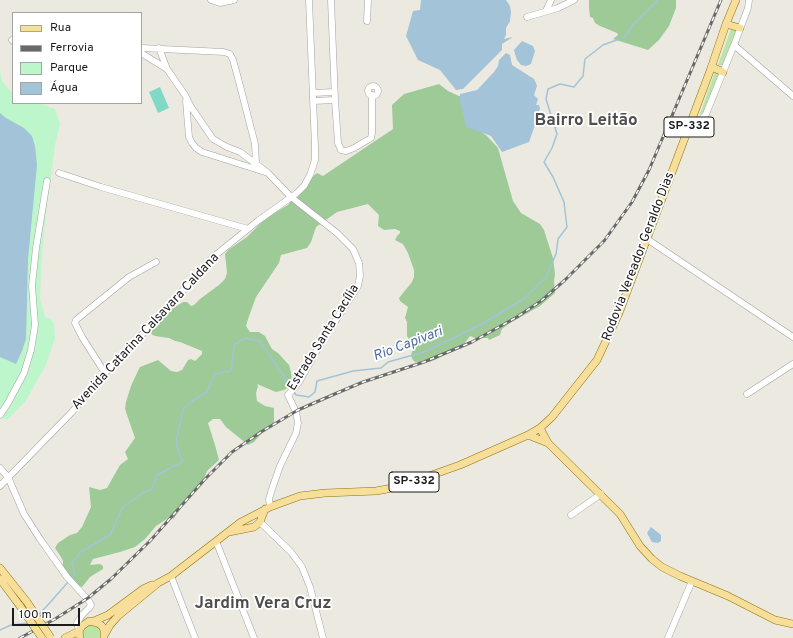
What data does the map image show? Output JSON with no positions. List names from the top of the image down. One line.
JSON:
{"streets":{"main road":["SP-332","Rodovia Vereador Geraldo Dias"],"street":["Avenida Catarina Calsavara Caldana","Estrada Santa Cacília"]},"crossings":[["SP-332","Rodovia Vereador Geraldo Dias"],["Rodovia Vereador Geraldo Dias","Estrada Santa Cacília"],["Avenida Catarina Calsavara Caldana","Estrada Santa Cacília"]],"districts":["Bairro Leitão","Jardim Vera Cruz"],"water":["Rio Capivari"],"legend":["Rua","Ferrovia","Parque","Água"],"scale_bar":"100 m"}
